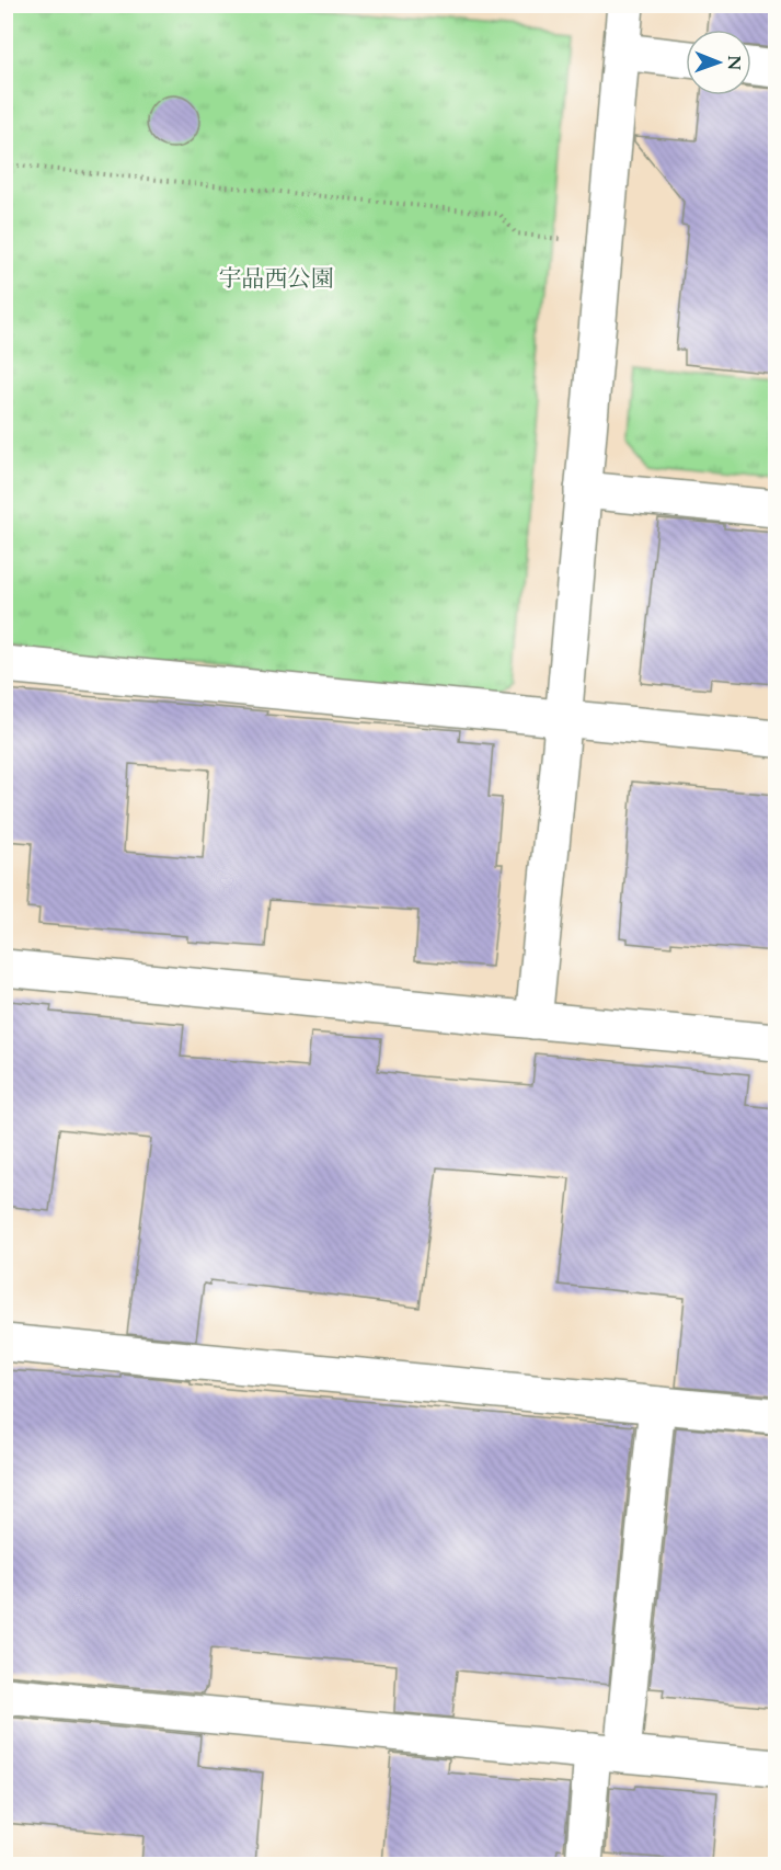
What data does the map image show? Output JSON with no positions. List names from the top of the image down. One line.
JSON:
{"parks":["宇品西公園"],"north":"right"}
